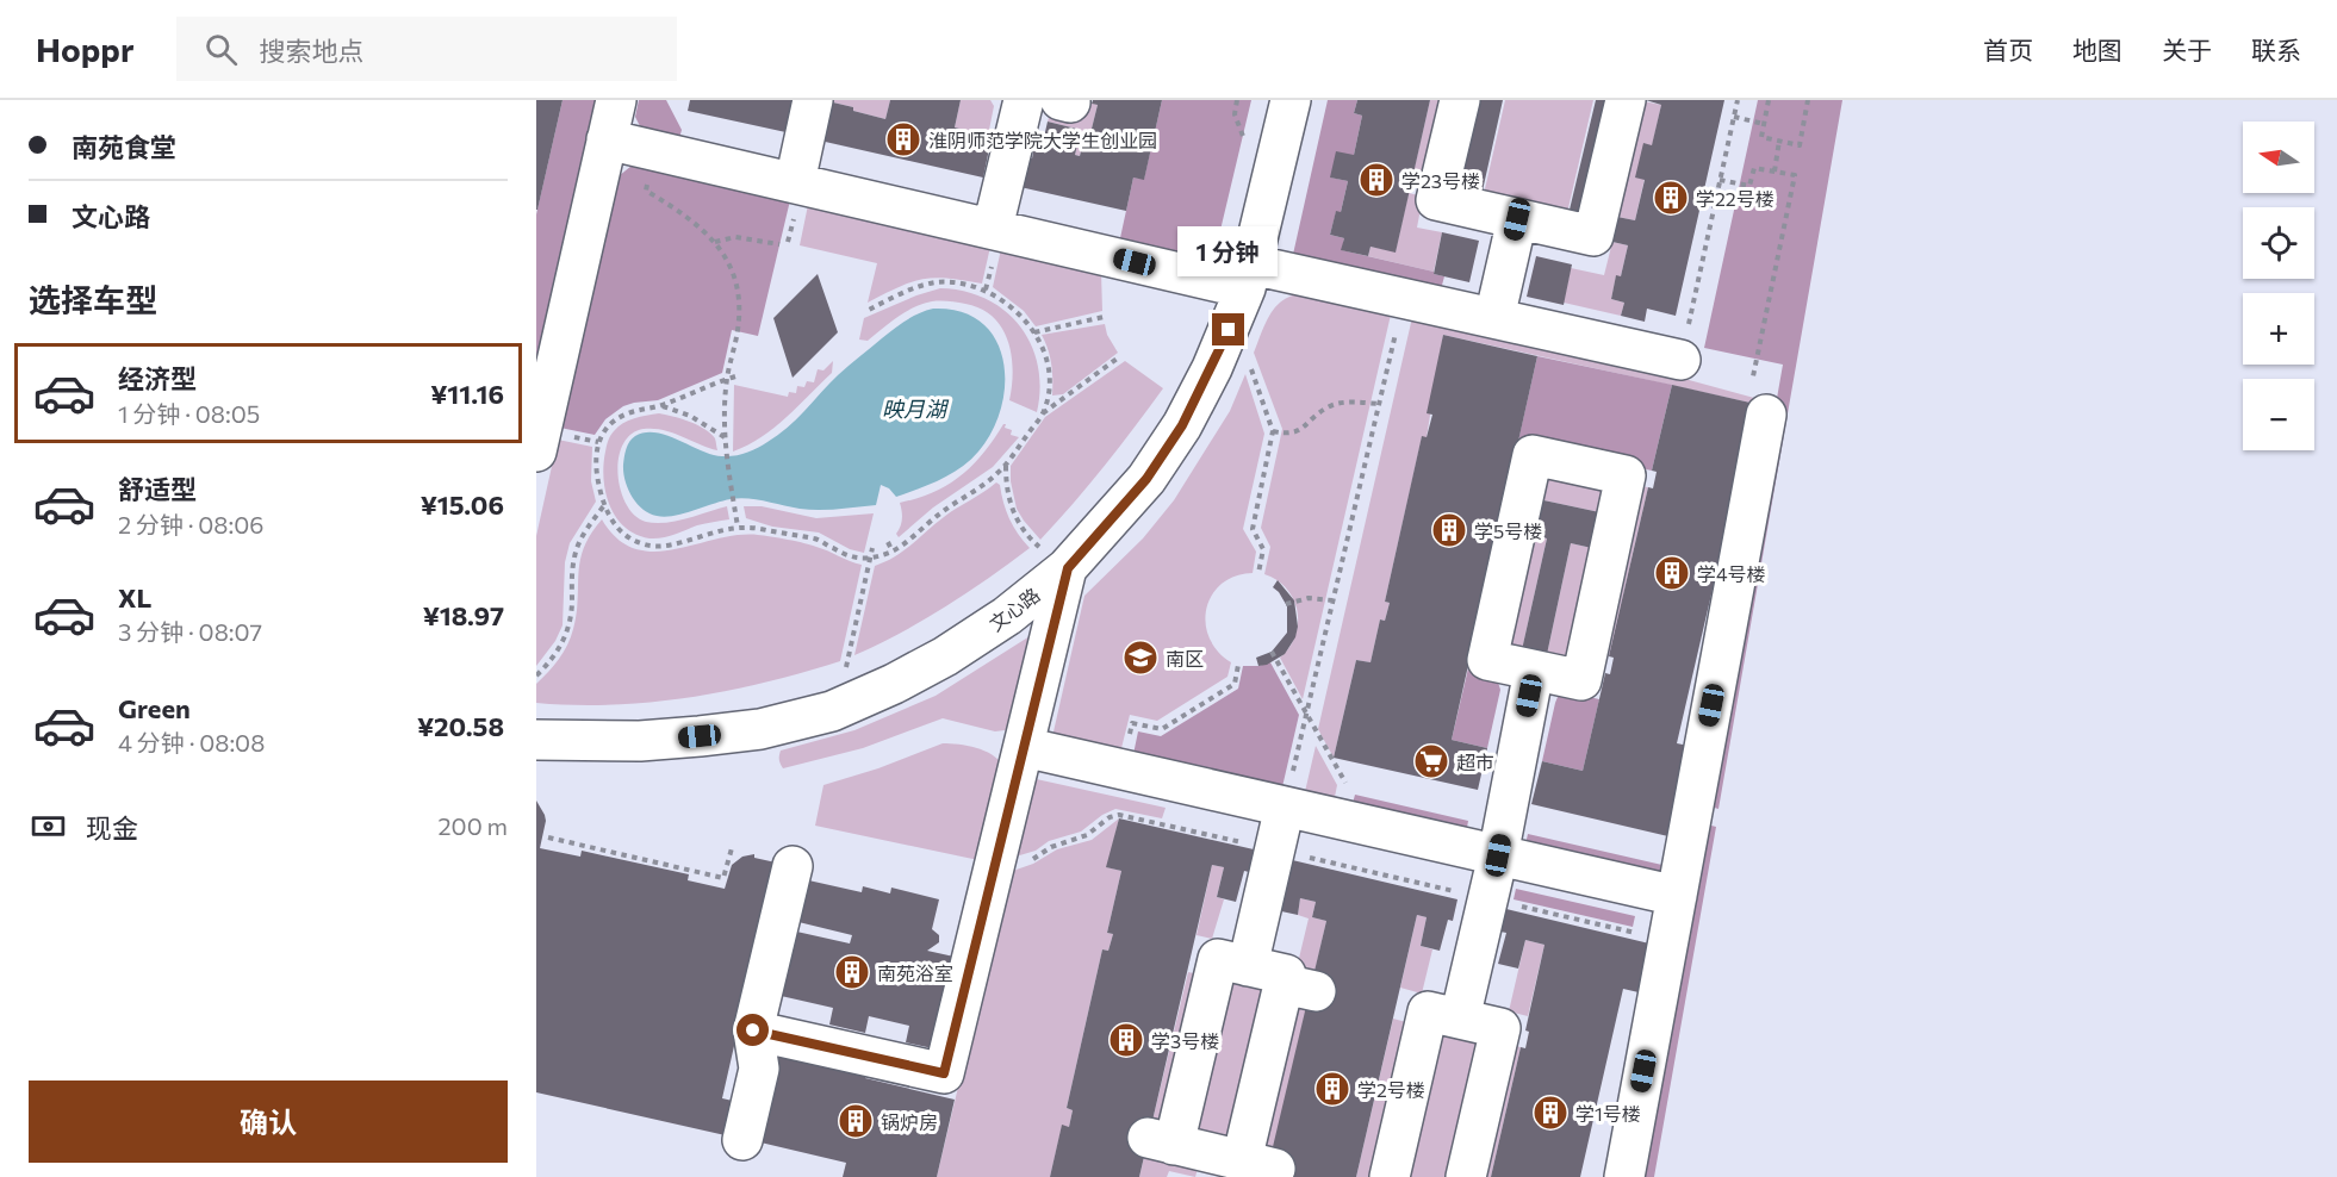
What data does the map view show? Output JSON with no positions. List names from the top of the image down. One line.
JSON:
{"streets":{"lane":["文心路"]},"water":["映月湖"],"places":{"building":["淮阴师范学院大学生创业园","学23号楼","学22号楼","学5号楼","学4号楼","南苑浴室","学3号楼","学2号楼","学1号楼","锅炉房"],"school or university":["南区"],"supermarket":["超市"]},"north":"left","page":{"header":"Hoppr","search":"搜索地点","nav":["首页","地图","关于","联系"],"banner":["南苑食堂","文心路"],"map_buttons":["+","−"],"bubble":"1 分钟","heading":"选择车型","list":[{"name":"经济型","note":"1 分钟 · 08:05","value":"¥11.16"},{"name":"舒适型","note":"2 分钟 · 08:06","value":"¥15.06"},{"name":"XL","note":"3 分钟 · 08:07","value":"¥18.97"},{"name":"Green","note":"4 分钟 · 08:08","value":"¥20.58"}],"pay":["现金","200 m"],"buttons":"确认"}}
